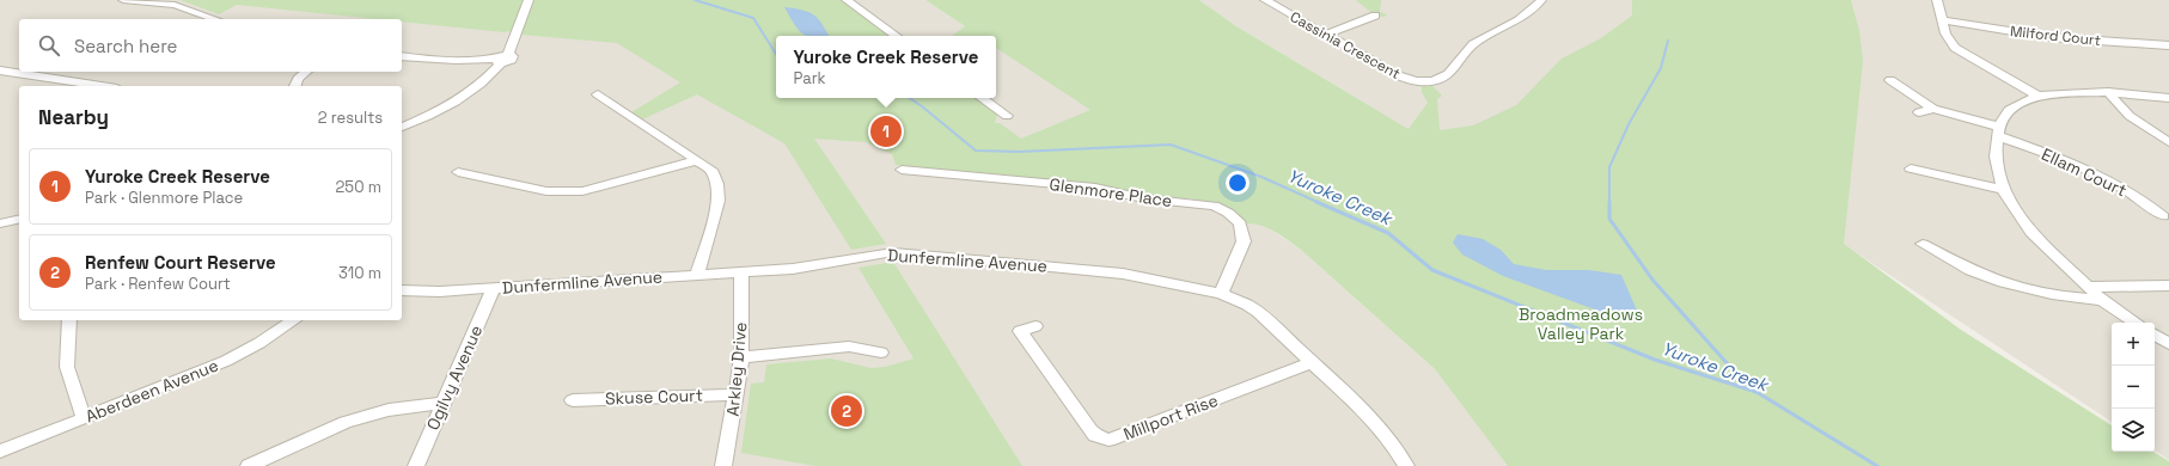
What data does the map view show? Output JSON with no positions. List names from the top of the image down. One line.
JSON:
{"streets":{"street":["Milford Court","Cassinia Crescent","Ellam Court","Glenmore Place","Dunfermline Avenue","Arkley Drive","Ogilvy Avenue","Aberdeen Avenue","Skuse Court","Millport Rise"]},"crossings":[["Glenmore Place","Dunfermline Avenue"],["Dunfermline Avenue","Arkley Drive"],["Dunfermline Avenue","Ogilvy Avenue"],["Dunfermline Avenue","Millport Rise"],["Arkley Drive","Skuse Court"]],"water":["Yuroke Creek"],"parks":["Broadmeadows Valley Park"],"page":{"search":"Search here","popup":["Yuroke Creek Reserve","Park"],"heading":["Nearby","2 results"],"pins":["1","2"],"list":[{"mark":"1","name":"Yuroke Creek Reserve","note":"Park · Glenmore Place","value":"250 m"},{"mark":"2","name":"Renfew Court Reserve","note":"Park · Renfew Court","value":"310 m"}],"map_buttons":["+","−"]}}
